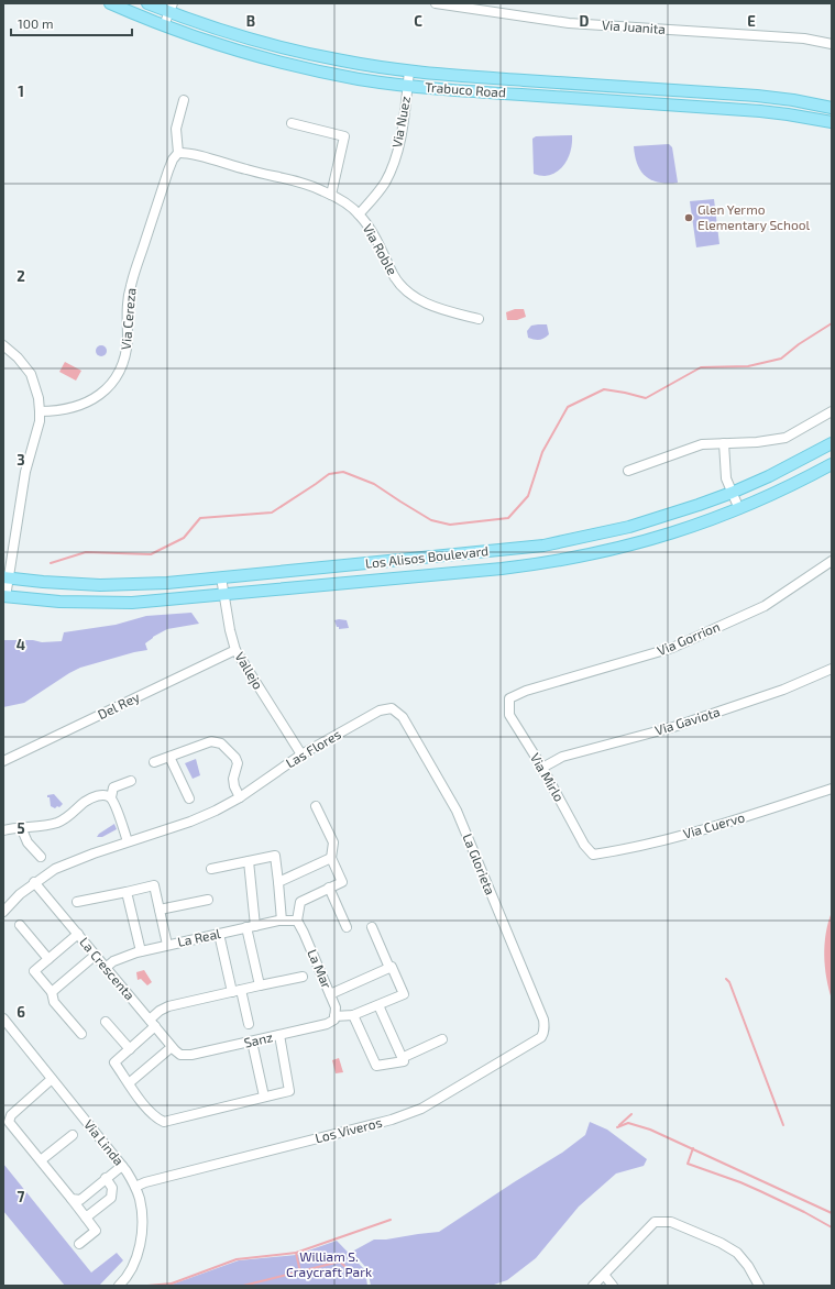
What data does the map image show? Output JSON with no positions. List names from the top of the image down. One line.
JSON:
{"streets":{"main road":["Trabuco Road","Los Alisos Boulevard"],"street":["Via Juanita","Via Nuez","Via Roble","Via Cereza","Via Gorrion","Vallejo","Del Rey","Via Gaviota","Las Flores","Via Mirlo","Via Cuervo","La Glorieta","La Real","La Crescenta","La Mar","Sanz","Los Viveros","Via Linda"]},"crossings":[["Trabuco Road","Via Nuez"],["Via Nuez","Via Roble"],["Via Roble","Via Cereza"],["Los Alisos Boulevard","Vallejo"],["Via Gorrion","Via Mirlo"],["Vallejo","Del Rey"],["Vallejo","Las Flores"],["Via Gaviota","Via Mirlo"],["Las Flores","La Glorieta"],["Las Flores","La Crescenta"],["Via Mirlo","Via Cuervo"],["La Glorieta","Los Viveros"],["La Real","La Crescenta"],["La Real","La Mar"],["La Crescenta","Sanz"],["La Mar","Sanz"],["Los Viveros","Via Linda"]],"parks":["William S. Craycraft Park"],"places":["Glen Yermo Elementary School"],"scale_bar":"100 m","grid":{"columns":["B","C","D","E"],"rows":["1","2","3","4","5","6","7"]}}
